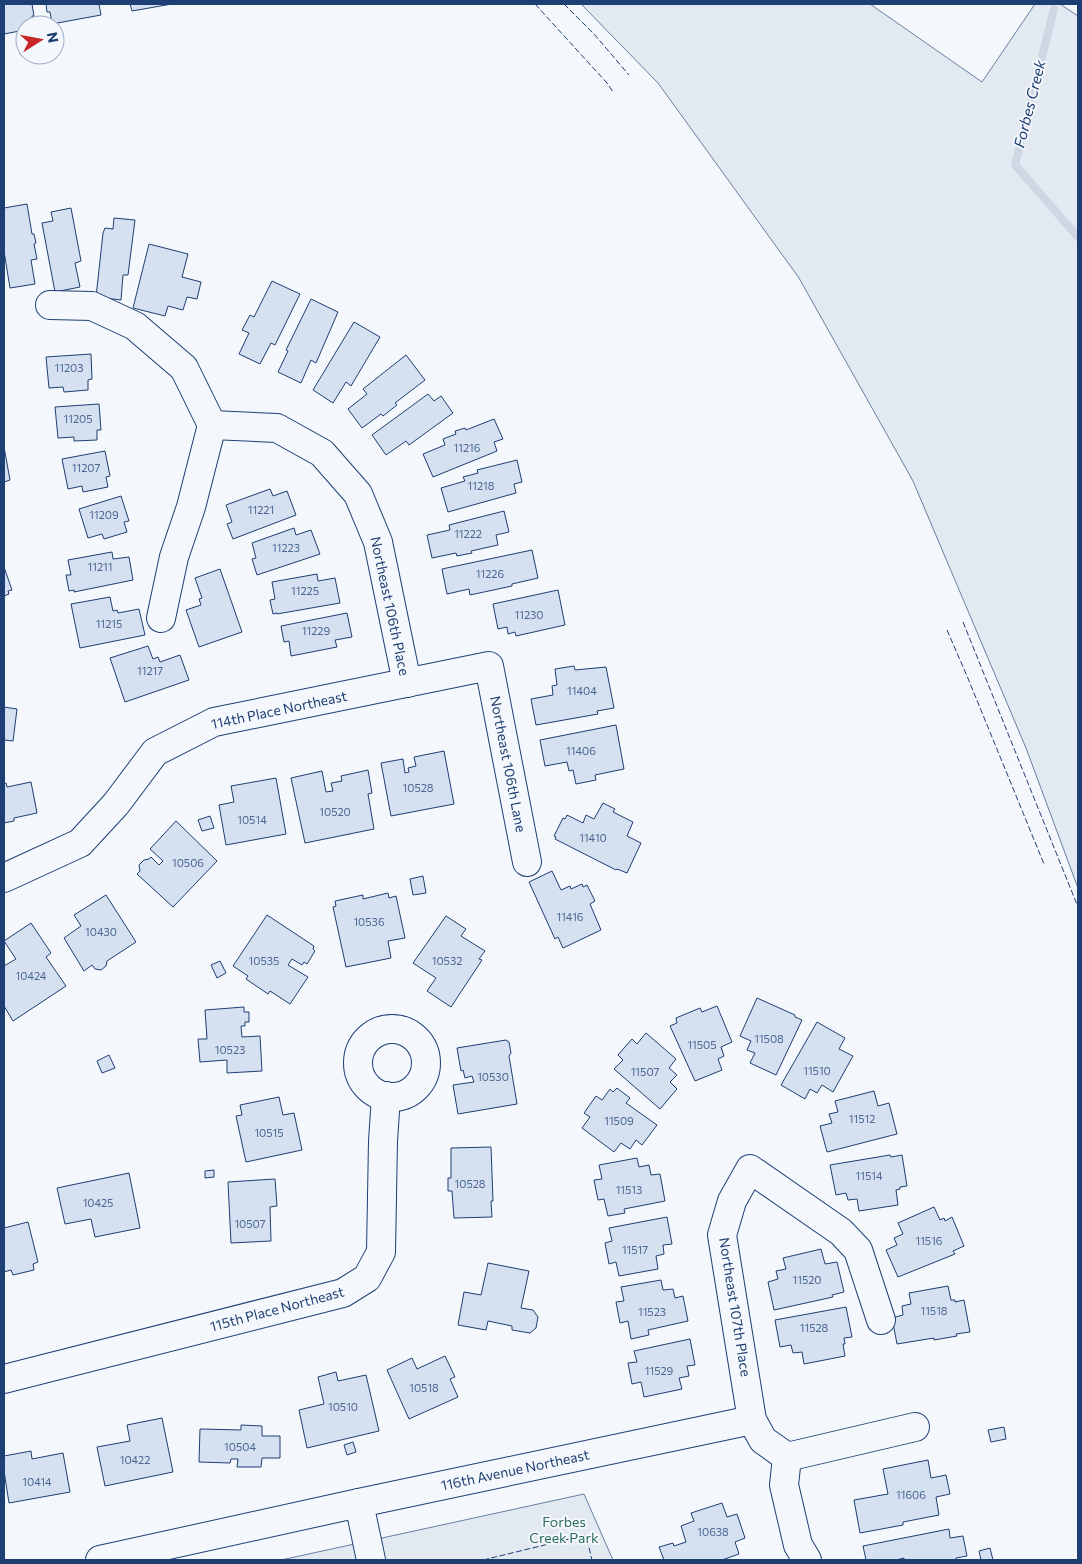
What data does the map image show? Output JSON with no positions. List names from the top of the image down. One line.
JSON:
{"streets":{"street":["Northeast 106th Place","114th Place Northeast","Northeast 106th Lane","Northeast 107th Place","115th Place Northeast","116th Avenue Northeast"]},"crossings":[["Northeast 106th Place","114th Place Northeast"],["114th Place Northeast","Northeast 106th Lane"],["Northeast 107th Place","116th Avenue Northeast"]],"water":["Forbes Creek"],"parks":["Forbes Creek Park"],"house_numbers":["11203","11205","11216","11207","11218","11221","11209","11222","11223","11211","11226","11225","11230","11215","11229","11217","11404","11406","10528","10520","10514","11410","10506","11416","10536","10430","10535","10532","10424","11508","11505","10523","11510","11507","10530","11512","11509","10515","11514","10528","11513","10425","10507","11516","11517","11520","11518","11523","11528","11529","10518","10510","10504","10422","10414","11606","10638"],"north":"right"}
